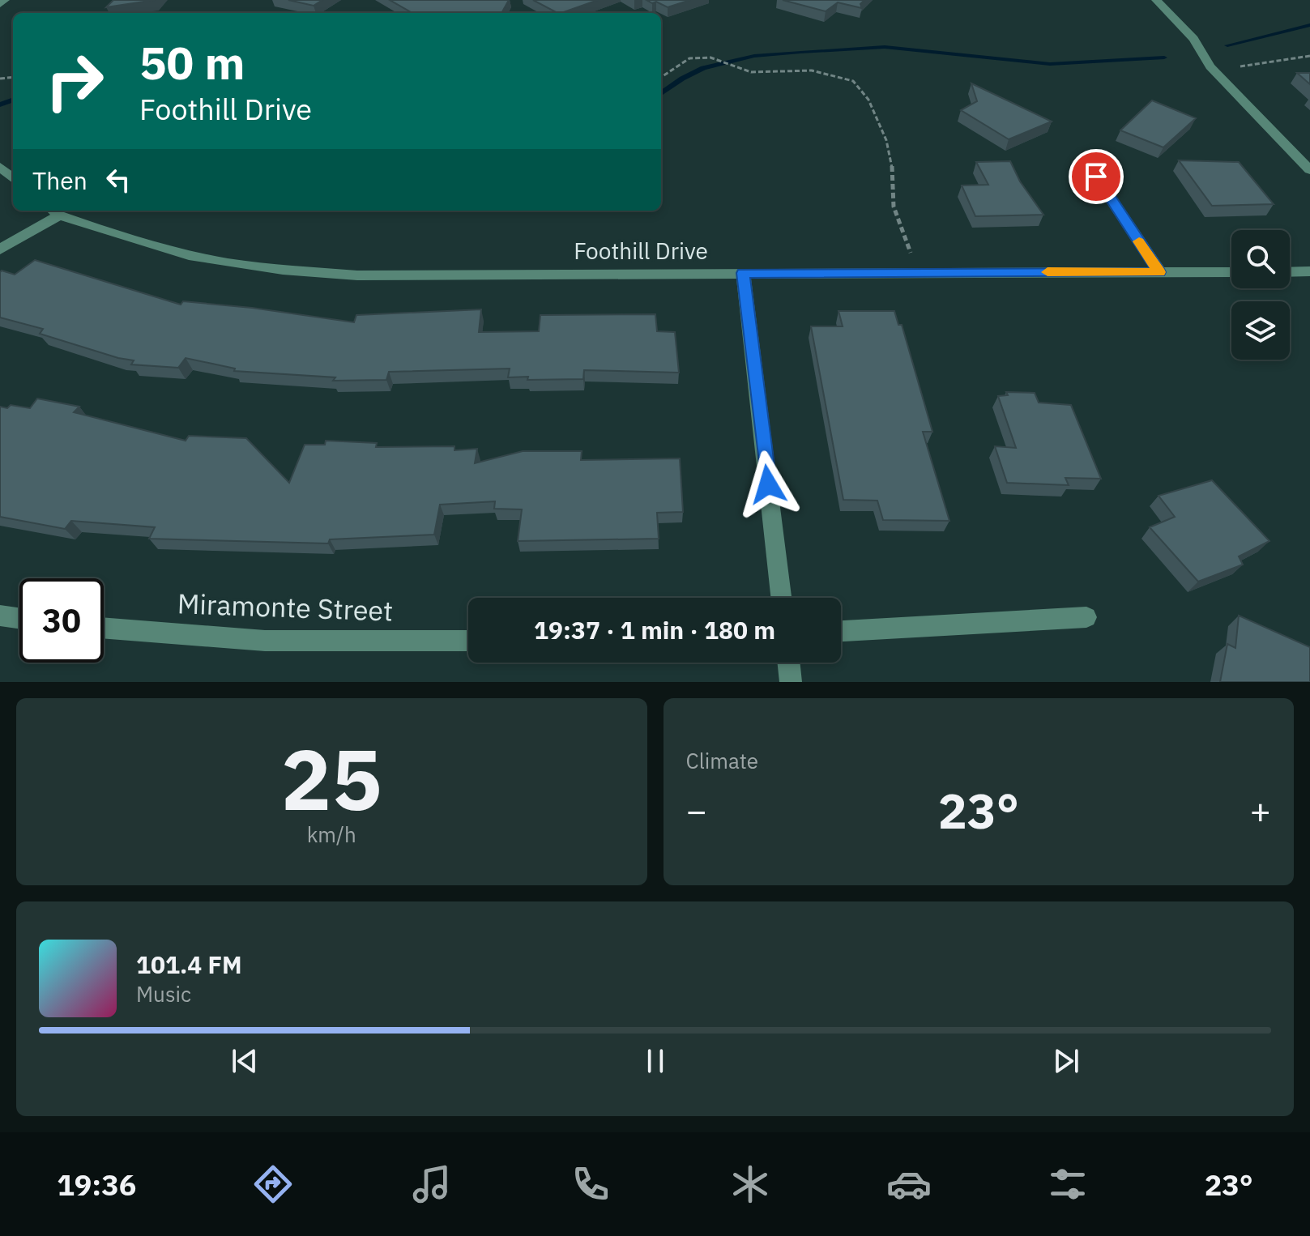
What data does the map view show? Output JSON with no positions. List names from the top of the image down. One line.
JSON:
{"streets":{"street":["Foothill Drive","Miramonte Street"]},"page":{"turn":["50 m","Foothill Drive"],"then":"Then","limit":"30","trip":"19:37 · 1 min · 180 m","tile":[["25","km/h"],"Climate"],"heat":["−","23°","+"],"song":["101.4 FM","Music"],"tabs":["19:36","23°"]}}
